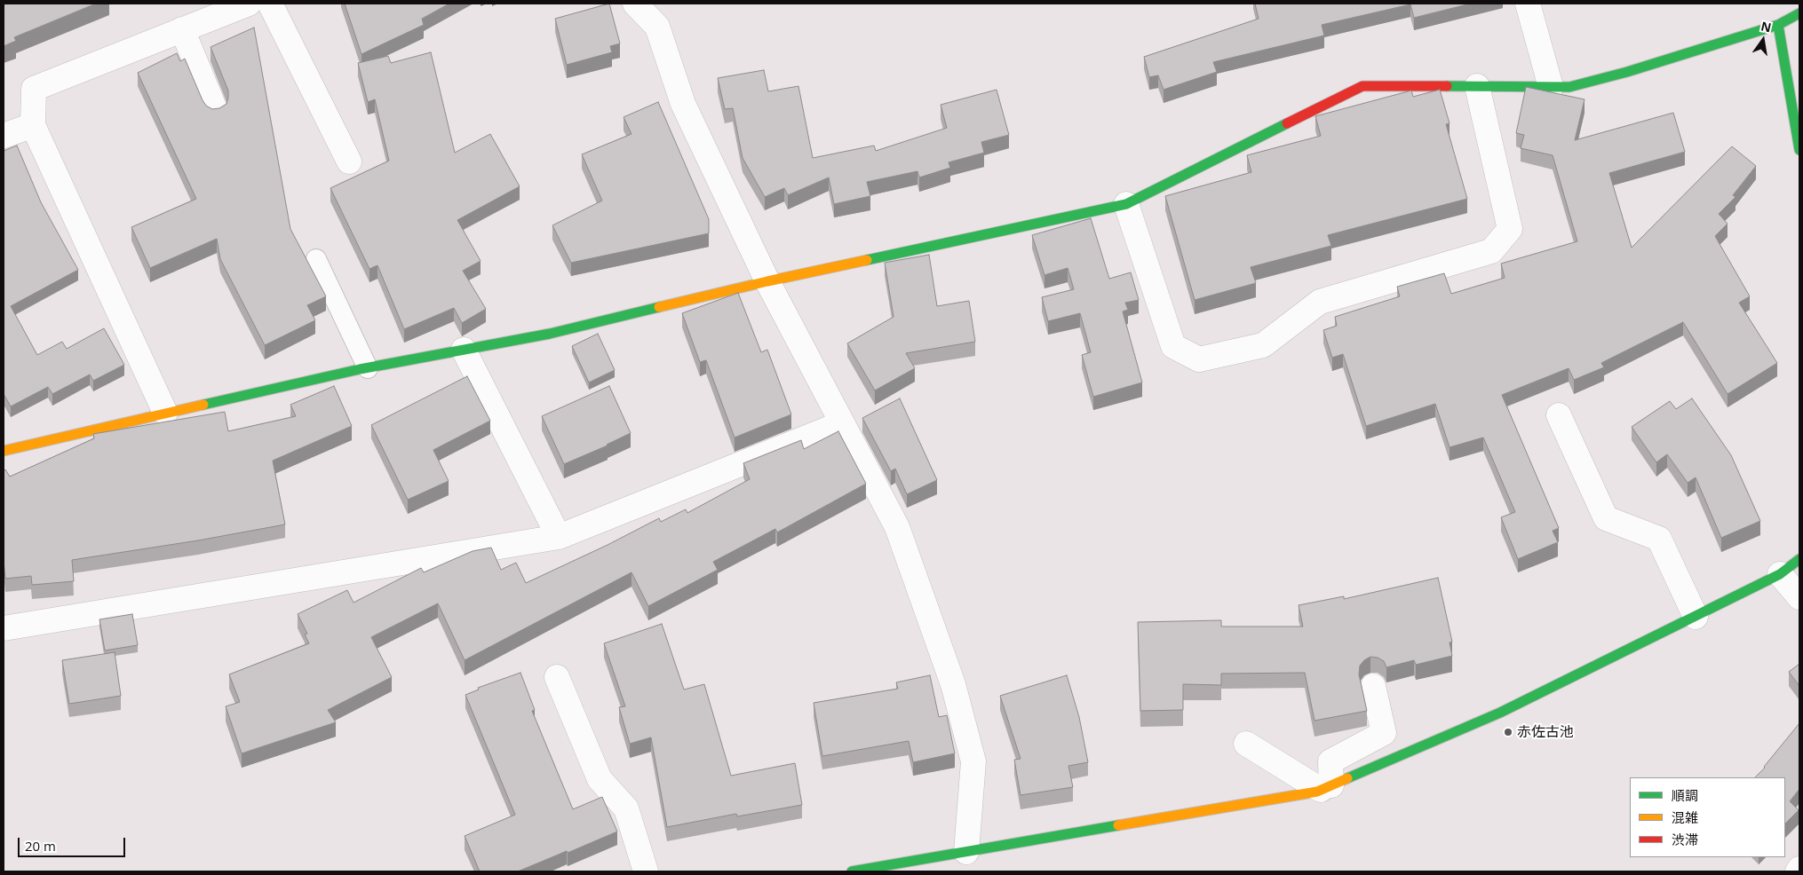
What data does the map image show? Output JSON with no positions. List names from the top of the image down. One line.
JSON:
{"places":["赤佐古池"],"legend":["順調","混雑","渋滞"],"scale_bar":"20 m","north":"top"}
